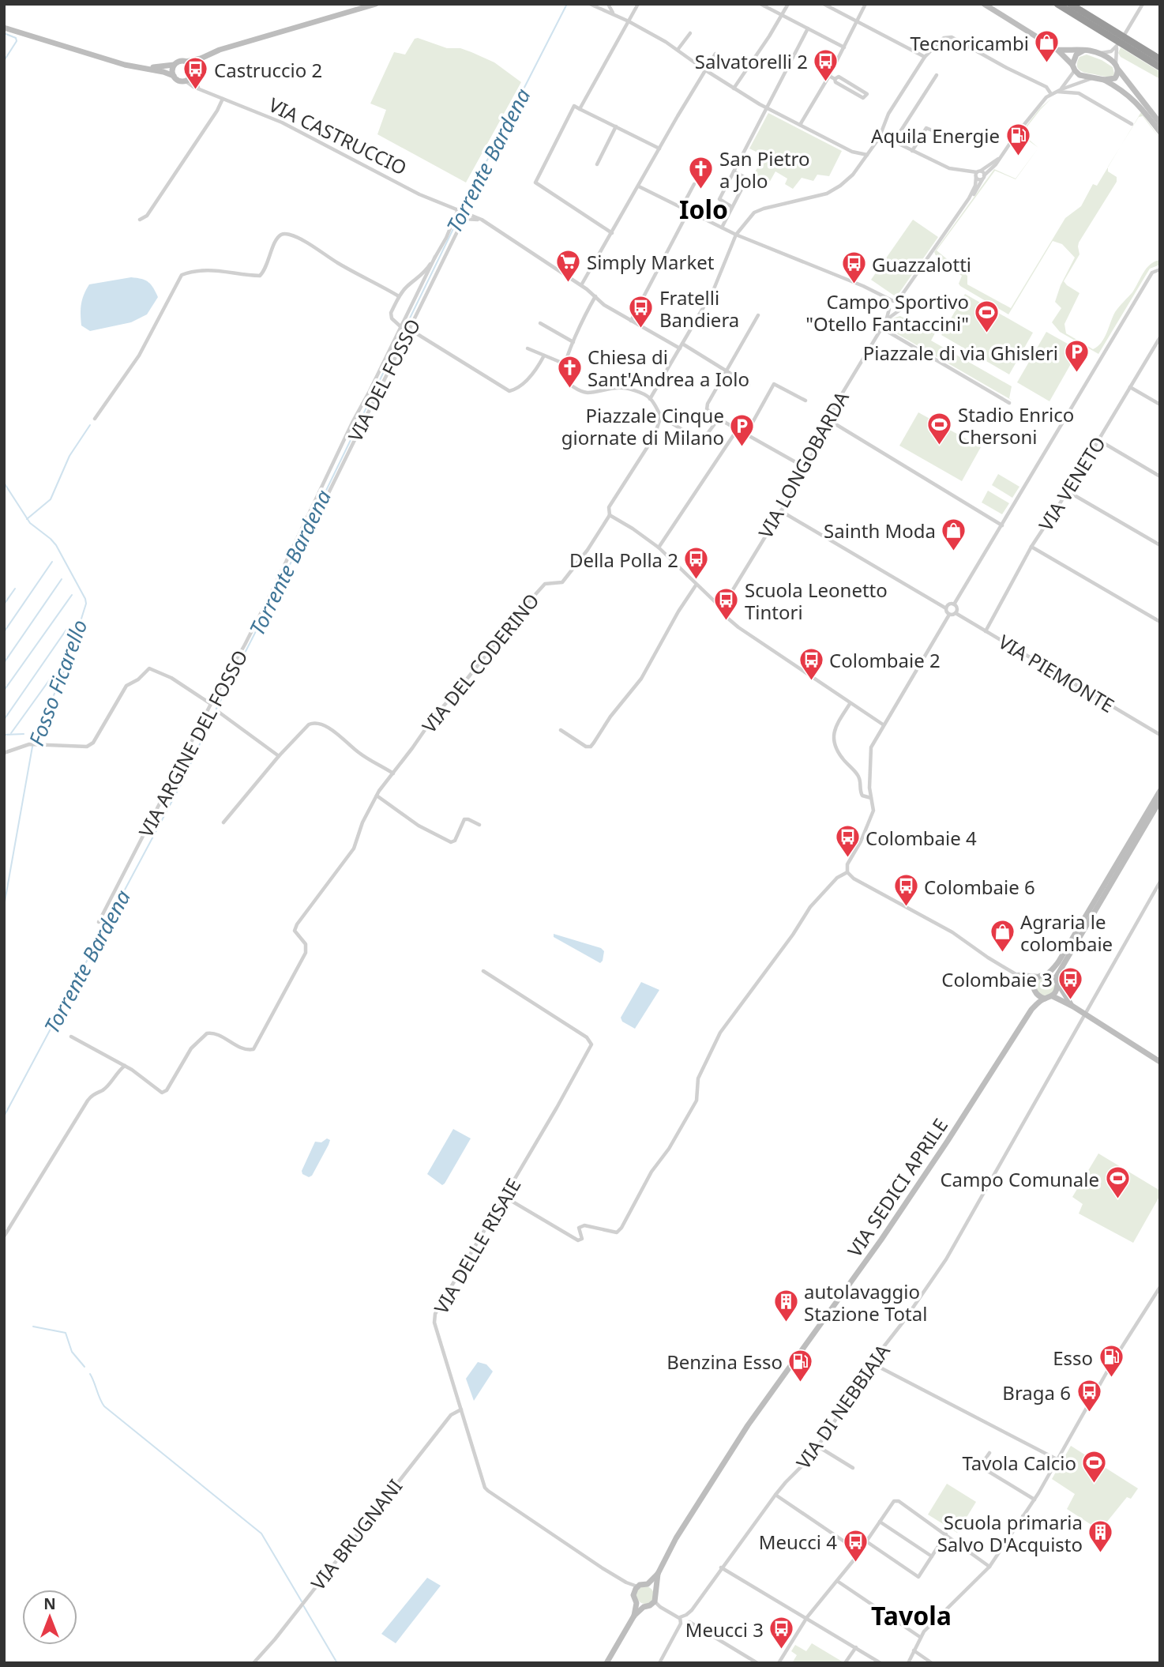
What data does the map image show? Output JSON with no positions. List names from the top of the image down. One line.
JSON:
{"streets":{"main road":["VIA SEDICI APRILE"],"street":["VIA CASTRUCCIO","VIA DEL FOSSO","VIA LONGOBARDA","VIA VENETO","VIA DEL CODERINO","VIA PIEMONTE","VIA ARGINE DEL FOSSO","VIA DELLE RISAIE","VIA DI NEBBIAIA","VIA BRUGNANI"]},"crossings":[["VIA CASTRUCCIO","VIA DEL FOSSO"],["VIA VENETO","VIA PIEMONTE"],["VIA SEDICI APRILE","VIA DELLE RISAIE"],["VIA DELLE RISAIE","VIA BRUGNANI"]],"districts":["Iolo","Tavola"],"water":["Torrente Bardena","Fosso Ficarello"],"places":{"shop":["Tecnoricambi","Sainth Moda","Agraria le colombaie"],"bus stop":["Salvatorelli 2","Castruccio 2","Guazzalotti","Fratelli Bandiera","Della Polla 2","Scuola Leonetto Tintori","Colombaie 2","Colombaie 4","Colombaie 6","Colombaie 3","Braga 6","Meucci 4","Meucci 3"],"fuel station":["Aquila Energie","Esso","Benzina Esso"],"church":["San Pietro a Jolo","Chiesa di Sant'Andrea a Iolo"],"supermarket":["Simply Market"],"sports":["Campo Sportivo \"Otello Fantaccini\"","Stadio Enrico Chersoni","Campo Comunale","Tavola Calcio"],"parking":["Piazzale di via Ghisleri","Piazzale Cinque giornate di Milano"],"building":["autolavaggio Stazione Total","Scuola primaria Salvo D'Acquisto"]},"north":"top"}
